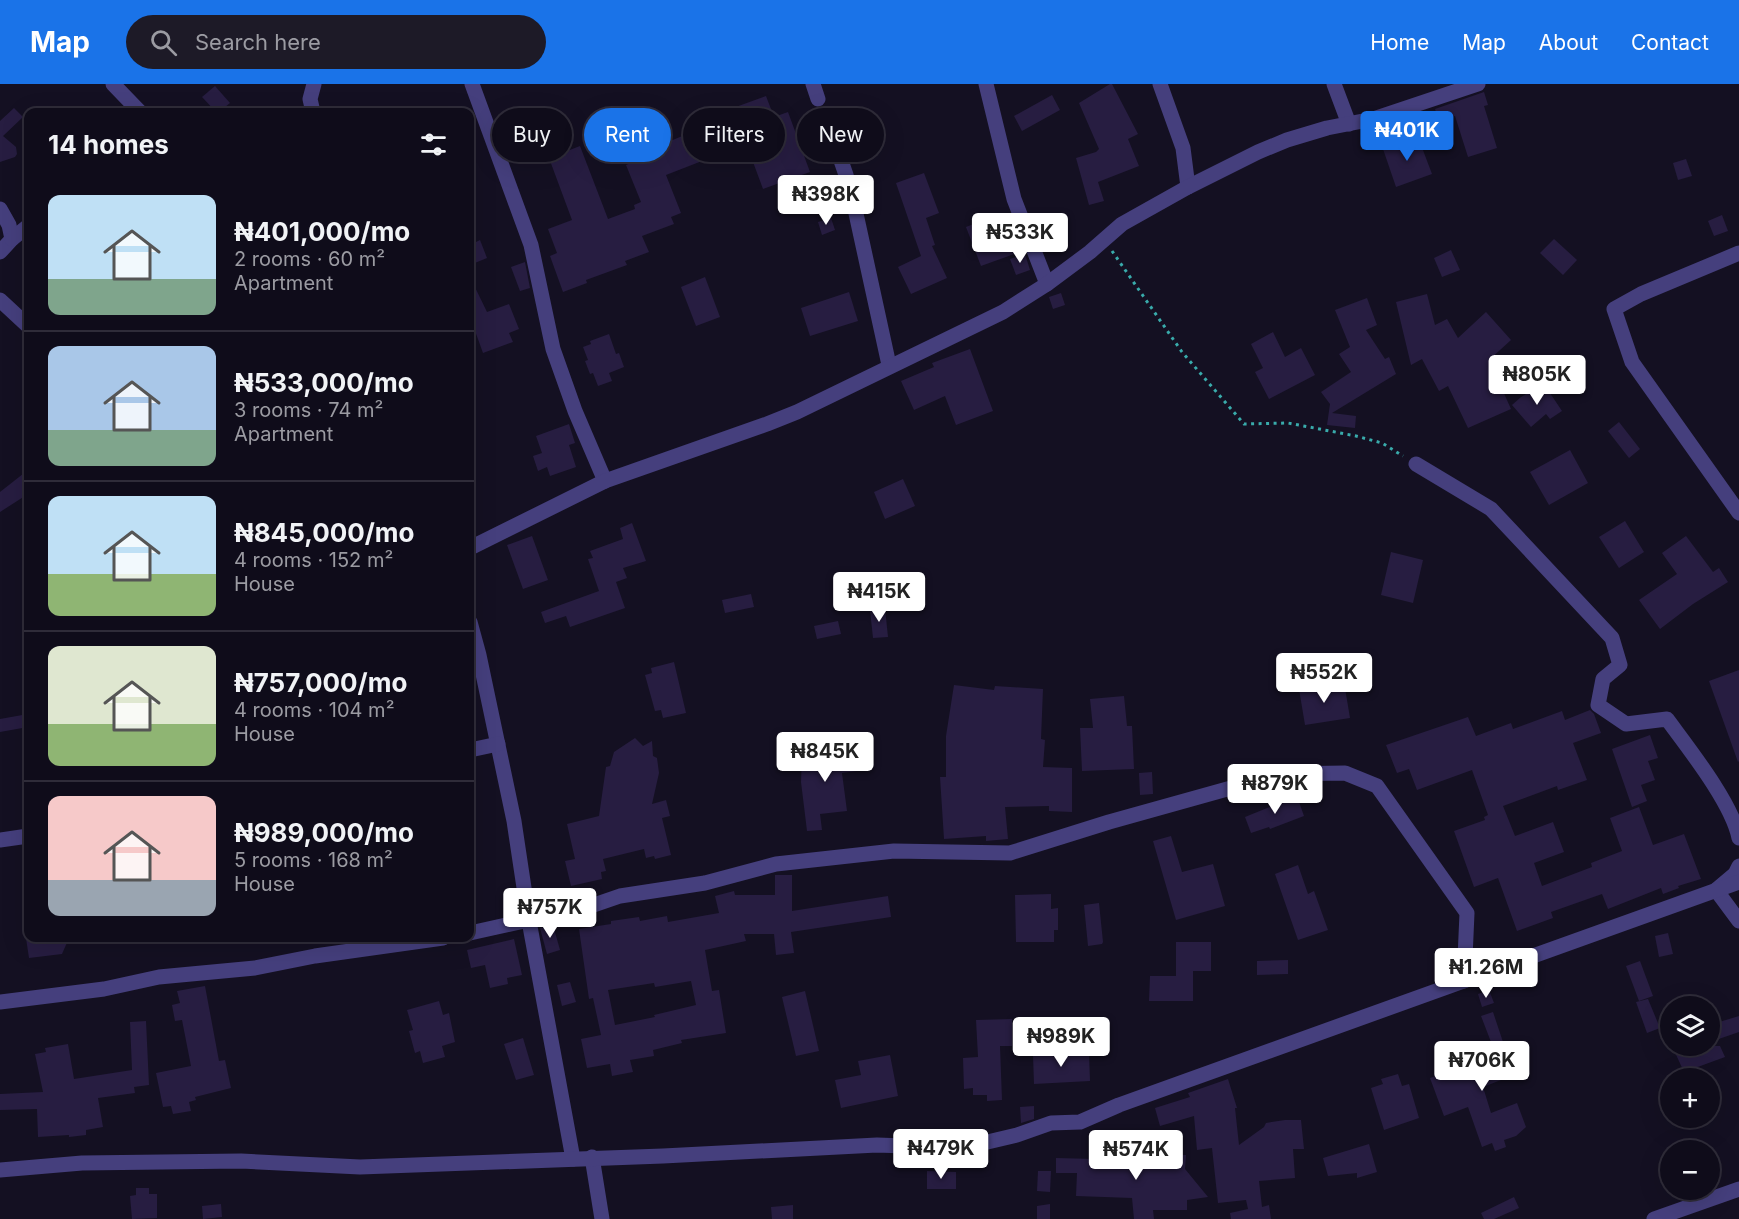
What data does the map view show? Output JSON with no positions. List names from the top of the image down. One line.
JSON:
{"page":{"header":"Map","search":"Search here","nav":["Home","Map","About","Contact"],"chip":["Buy","Rent","Filters","New"],"heading":"14 homes","price":["₦401K","₦398K","₦533K","₦805K","₦415K","₦552K","₦845K","₦879K","₦757K","₦1.26M","₦989K","₦706K","₦479K","₦574K"],"list":[{"name":"₦401,000/mo","note":"2 rooms · 60 m² · Apartment"},{"name":"₦533,000/mo","note":"3 rooms · 74 m² · Apartment"},{"name":"₦845,000/mo","note":"4 rooms · 152 m² · House"},{"name":"₦757,000/mo","note":"4 rooms · 104 m² · House"},{"name":"₦989,000/mo","note":"5 rooms · 168 m² · House"}],"map_buttons":["+","−"]}}
